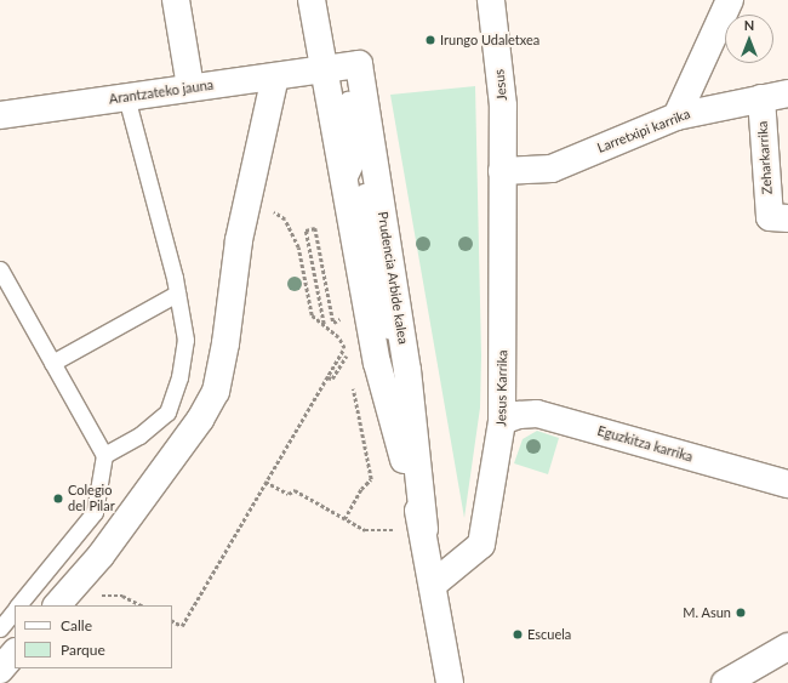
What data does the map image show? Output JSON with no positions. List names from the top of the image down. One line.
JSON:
{"streets":{"street":["Jesus","Arantzateko jauna","Larretxipi karrika","Zeharkarrika","Prudencia Arbide kalea","Jesus Karrika","Eguzkitza karrika"]},"crossings":[["Jesus","Larretxipi karrika"],["Jesus","Jesus Karrika"],["Arantzateko jauna","Prudencia Arbide kalea"],["Larretxipi karrika","Zeharkarrika"],["Larretxipi karrika","Jesus Karrika"],["Prudencia Arbide kalea","Jesus Karrika"],["Jesus Karrika","Eguzkitza karrika"]],"places":["Irungo Udaletxea","Colegio del Pilar","M. Asun","Escuela"],"legend":["Calle","Parque"],"north":"top"}
